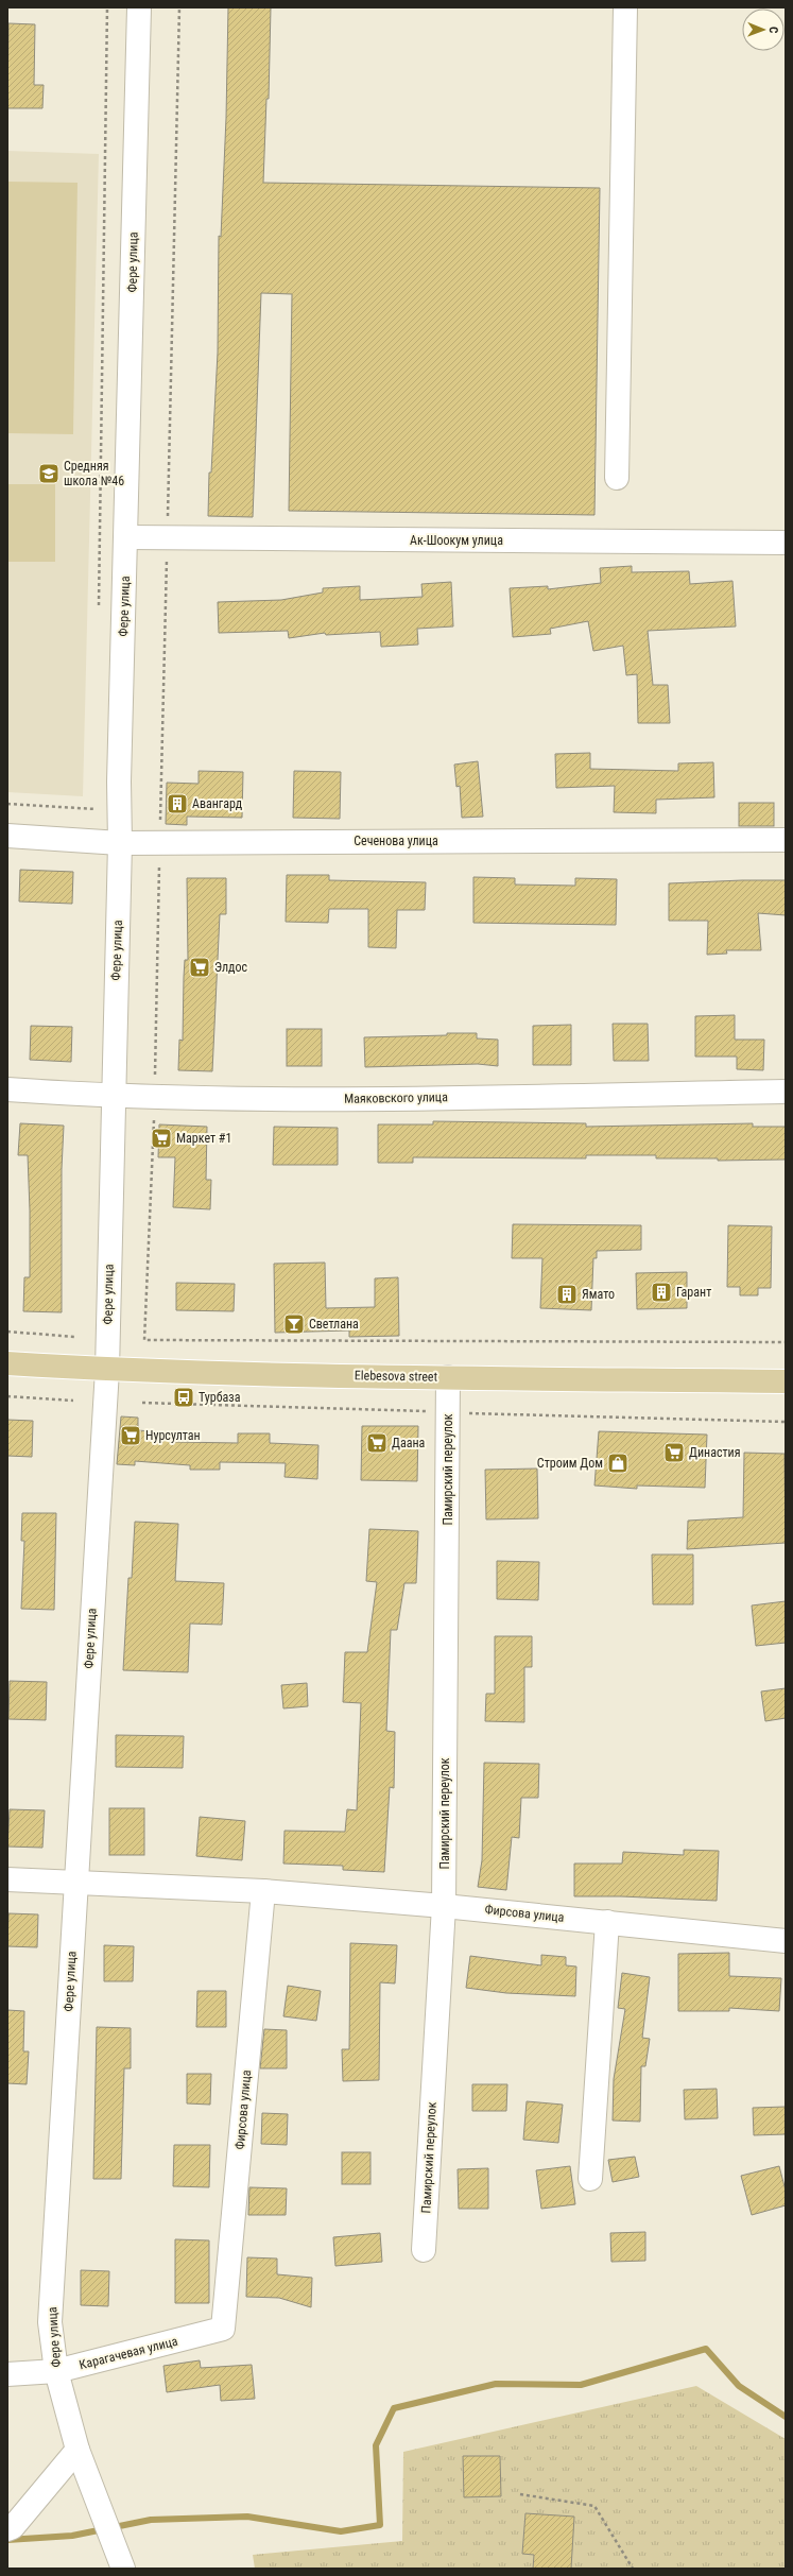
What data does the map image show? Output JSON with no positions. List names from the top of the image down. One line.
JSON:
{"streets":{"main road":["Elebesova street"],"street":["Фере улица","Ак-Шоокум улица","Сеченова улица","Маяковского улица","Памирский переулок","Фирсова улица","Карагачевая улица"]},"crossings":[["Фере улица","Ак-Шоокум улица"],["Фере улица","Сеченова улица"],["Фере улица","Маяковского улица"],["Фере улица","Elebesova street"],["Фере улица","Фирсова улица"],["Фере улица","Карагачевая улица"],["Elebesova street","Памирский переулок"],["Памирский переулок","Фирсова улица"],["Фирсова улица","Карагачевая улица"]],"places":{"school or university":["Средняя школа №46"],"building":["Авангард","Гарант","Ямато"],"supermarket":["Элдос","Маркет #1","Нурсултан","Даана","Династия"],"bar":["Светлана"],"bus stop":["Турбаза"],"shop":["Строим Дом"]},"north":"right"}
